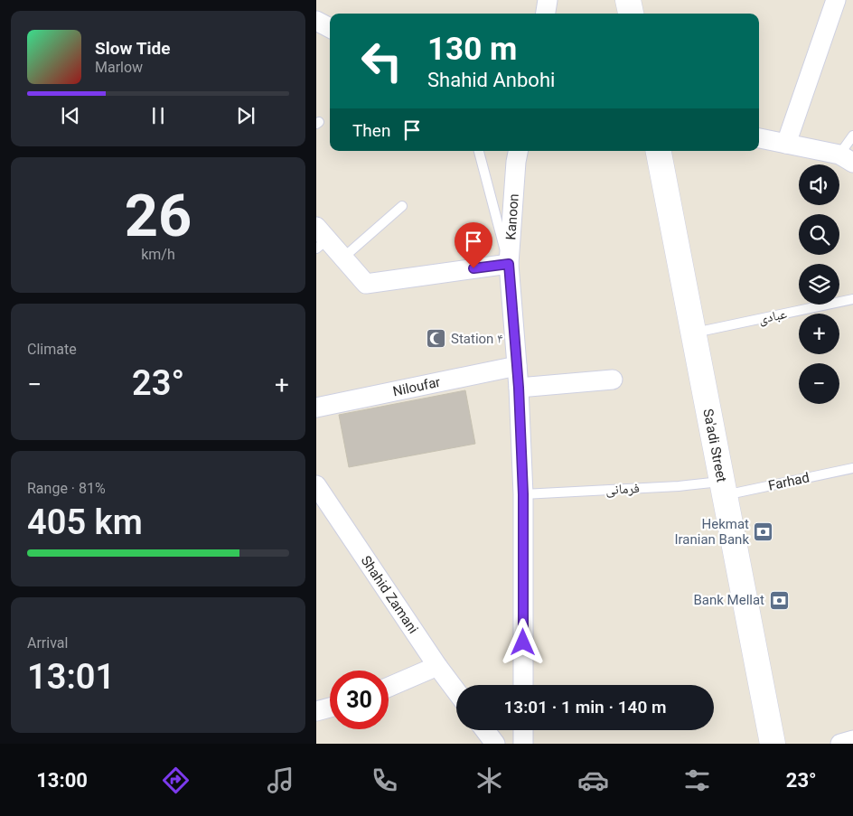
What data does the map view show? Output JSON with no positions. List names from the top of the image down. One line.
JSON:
{"streets":{"main road":["Sa'adi Street"],"street":["Kanoon","Niloufar","Shahid Zamani"],"lane":["عبادی","Farhad","فرمانی"]},"crossings":[["Kanoon","Niloufar"],["Kanoon","فرمانی"],["عبادی","Sa'adi Street"],["Sa'adi Street","Farhad"],["Sa'adi Street","فرمانی"],["Farhad","فرمانی"]],"places":{"mosque":["Station ۴"],"bank":["Hekmat Iranian Bank","Bank Mellat"]},"page":{"turn":["130 m","Shahid Anbohi"],"song":["Slow Tide","Marlow"],"then":"Then","tile":[["26","km/h"],"Climate",["Range · 81%","405 km"],["Arrival","13:01"]],"map_buttons":["+","−"],"heat":["−","23°","+"],"limit":"30","trip":"13:01 · 1 min · 140 m","tabs":["13:00","23°"]}}
